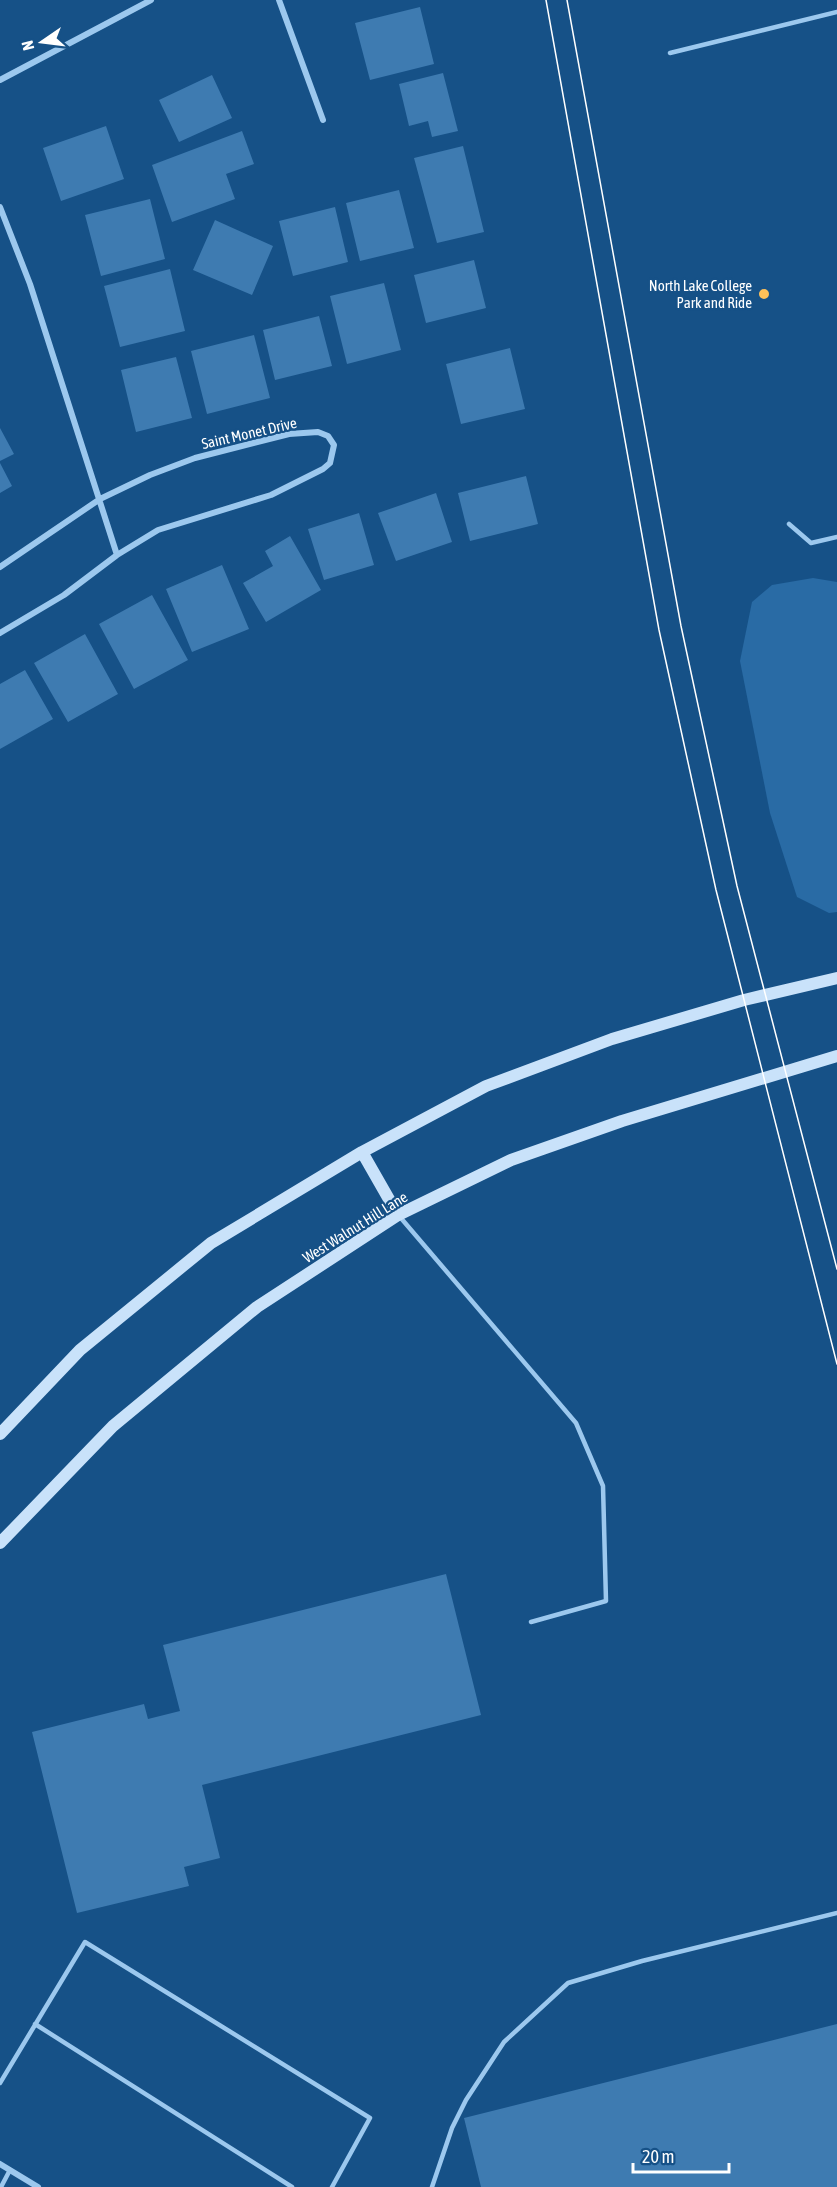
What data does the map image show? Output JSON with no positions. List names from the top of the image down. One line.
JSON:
{"streets":{"main road":["West Walnut Hill Lane"],"street":["Saint Monet Drive"]},"places":["North Lake College Park and Ride"],"scale_bar":"20 m","north":"left"}
